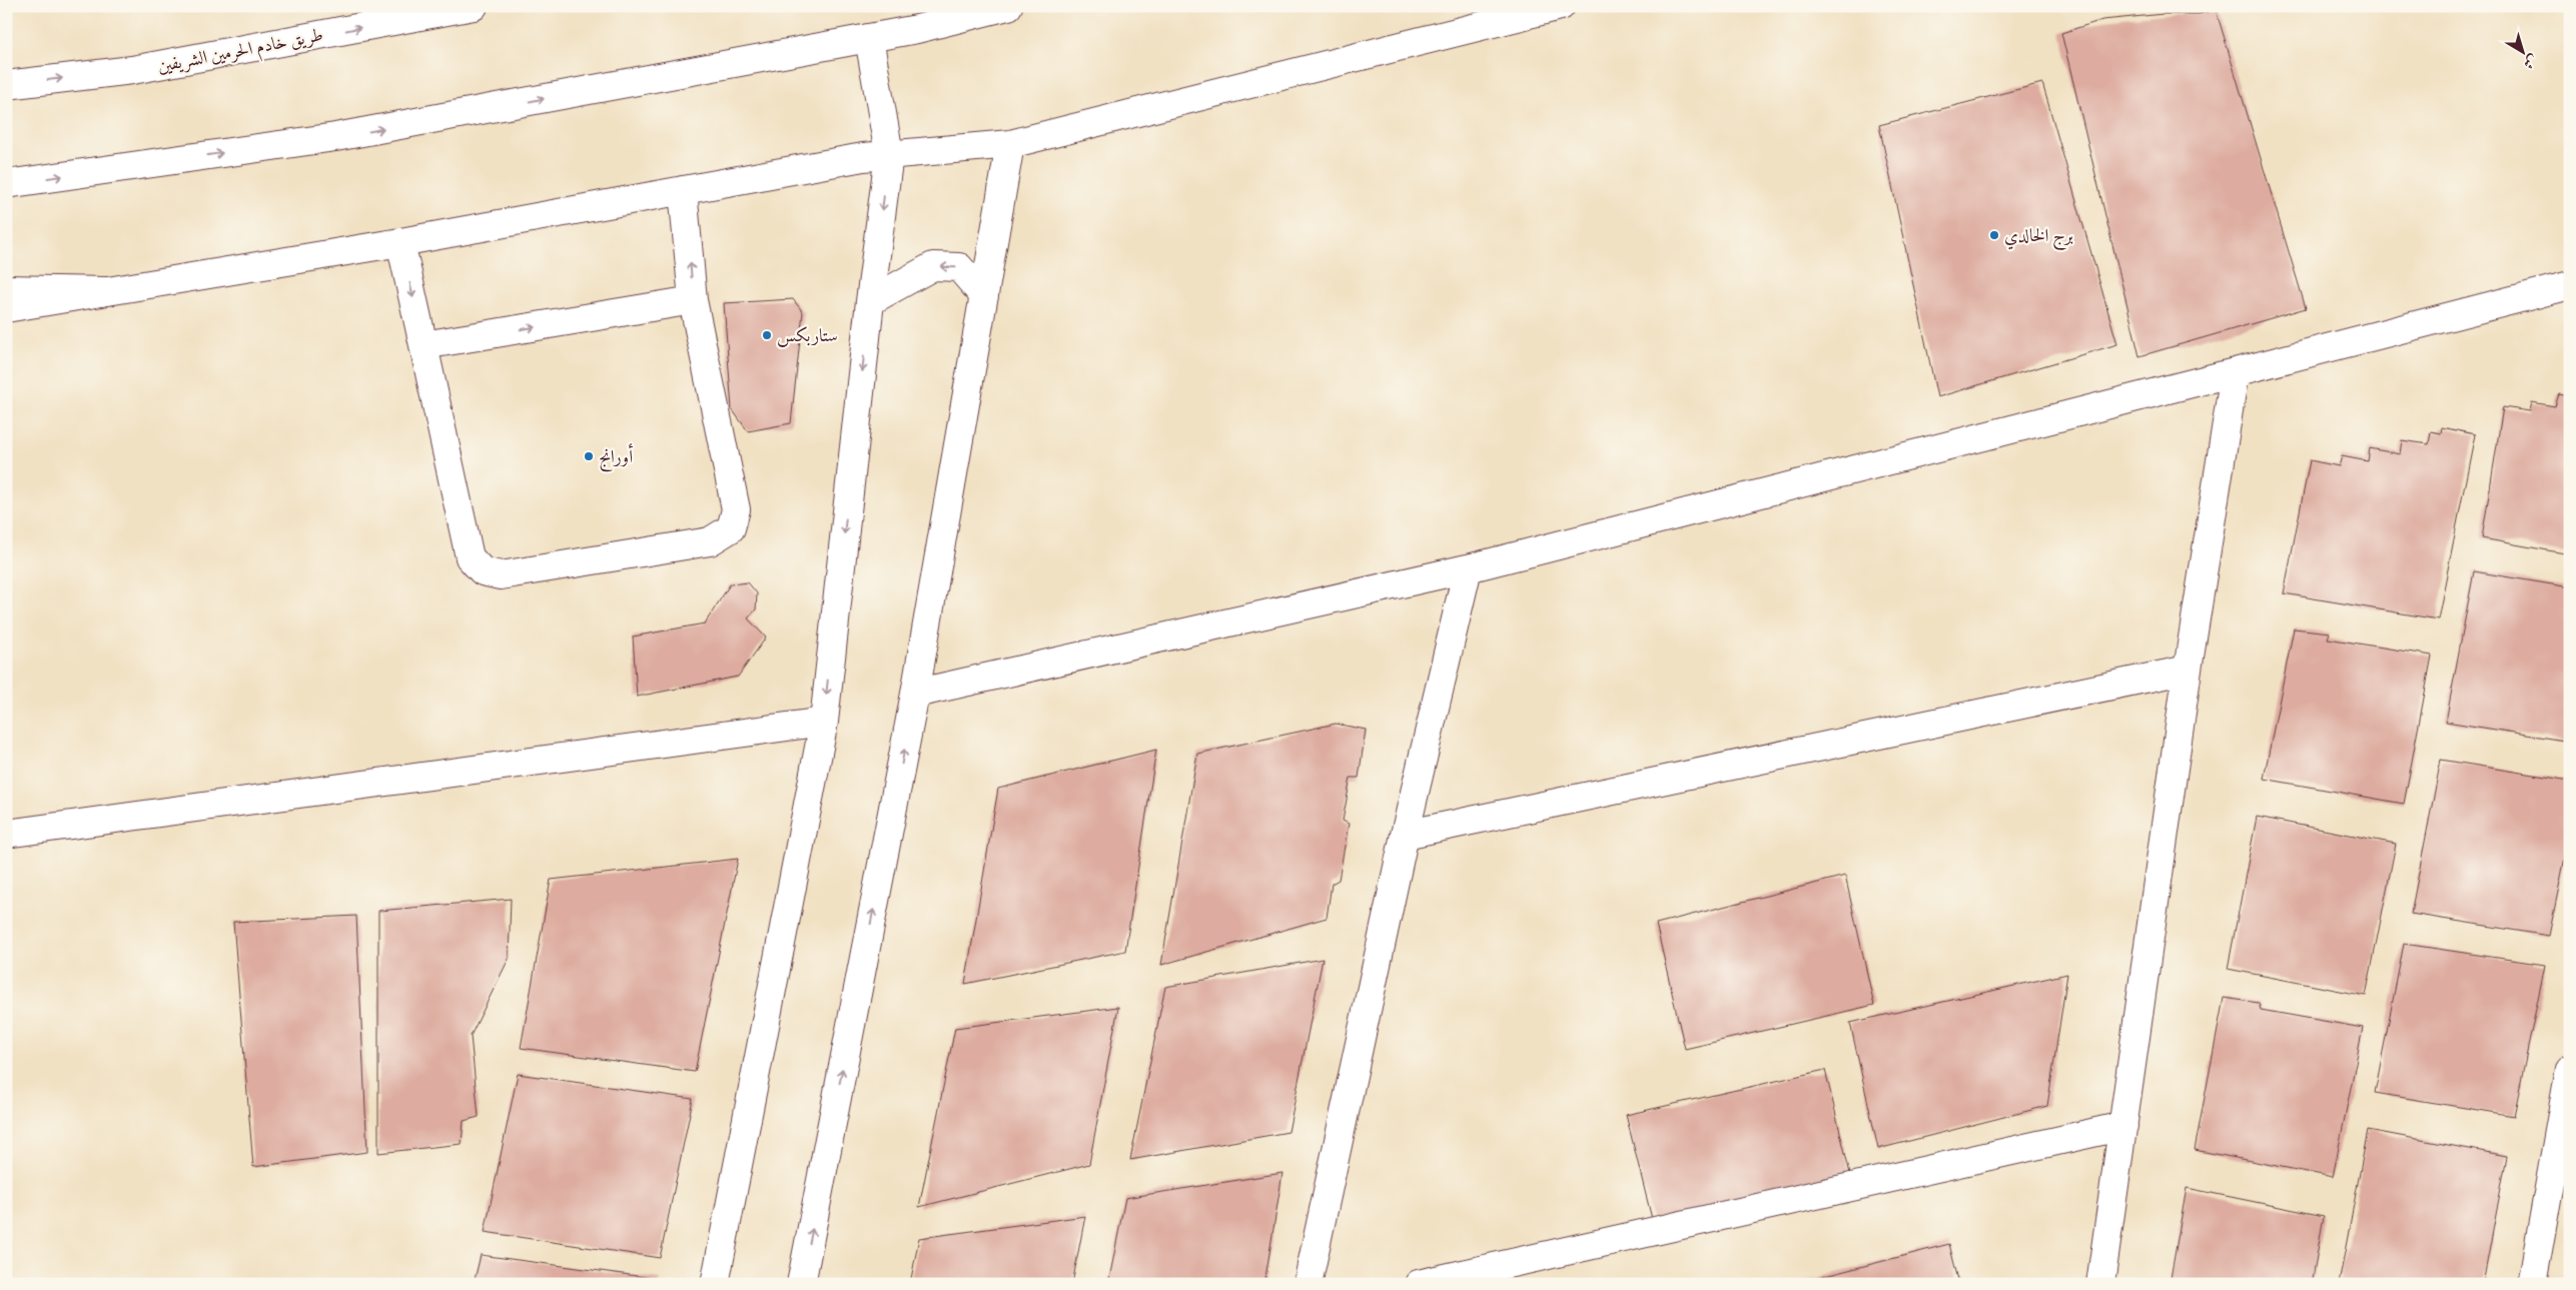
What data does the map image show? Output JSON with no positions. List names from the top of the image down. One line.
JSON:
{"streets":{"main road":["طريق خادم الحرمين الشريفين"]},"places":["برج الخالدي","ستاربكس","أورانج"],"north":"bottom right"}
